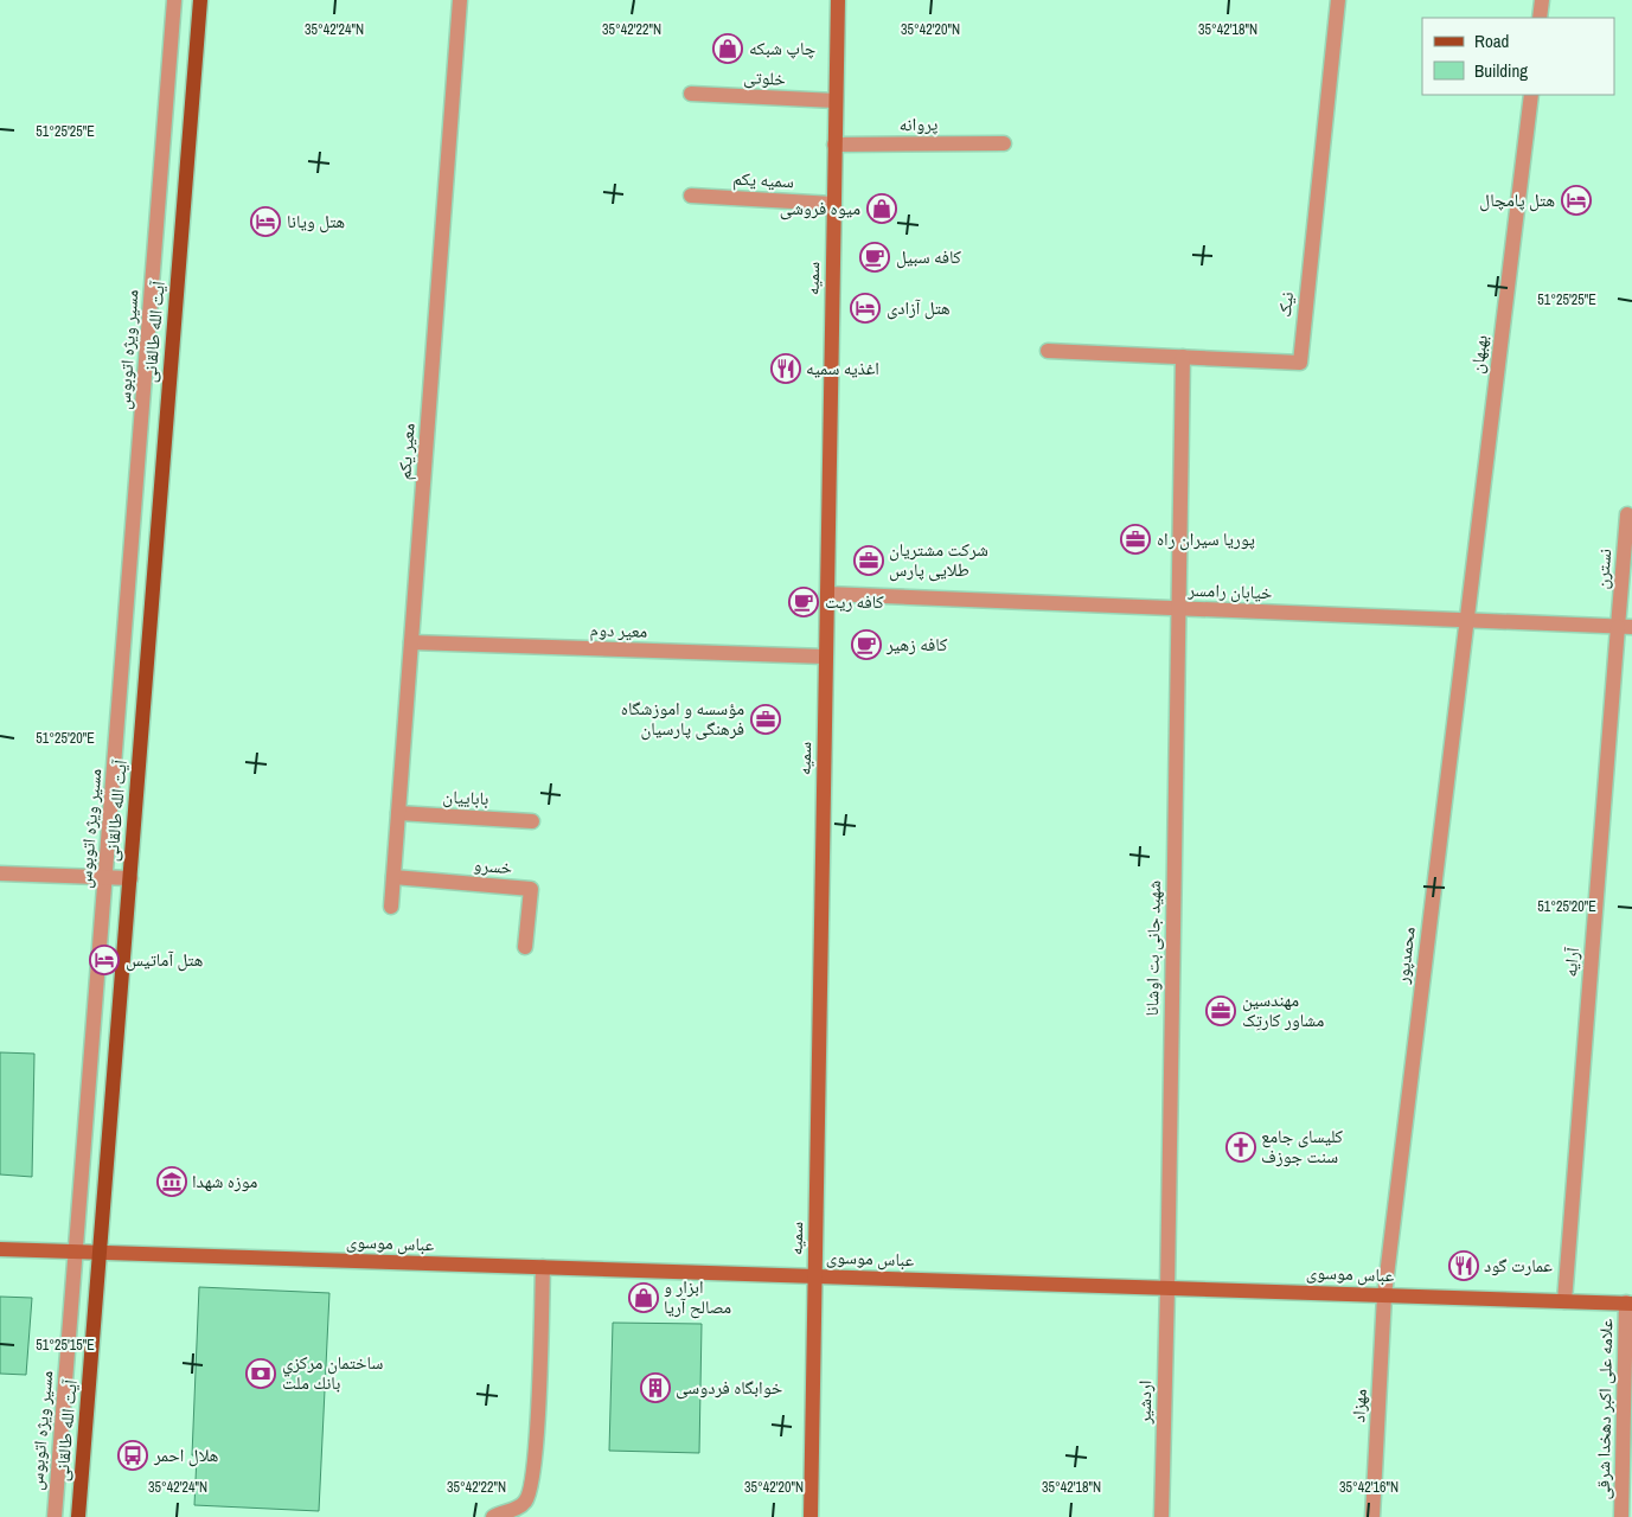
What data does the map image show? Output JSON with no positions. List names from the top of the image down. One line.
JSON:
{"streets":{"main road":["آیت الله طالقانی"],"street":["خلوتی","پروانه","سمیه یکم","سمیه","نیک","مسیر ویژه اتوبوس","بهبهان","معیر یکم","نسترن","خیابان رامسر","معیر دوم","باباییان","خسرو","شهید جانی بت اوشانا","محمدپور","آرایه","عباس موسوی","اردشیر","مهزاد","علامه علی اکبر دهخدا شرقی"]},"crossings":[["خلوتی","سمیه"],["پروانه","سمیه"],["سمیه یکم","سمیه"],["سمیه","خیابان رامسر"],["سمیه","معیر دوم"],["سمیه","عباس موسوی"],["آیت الله طالقانی","عباس موسوی"],["مسیر ویژه اتوبوس","عباس موسوی"],["بهبهان","خیابان رامسر"],["بهبهان","محمدپور"],["معیر یکم","معیر دوم"],["معیر یکم","باباییان"],["معیر یکم","خسرو"],["نسترن","خیابان رامسر"],["نسترن","آرایه"],["خیابان رامسر","شهید جانی بت اوشانا"],["خیابان رامسر","محمدپور"],["خیابان رامسر","آرایه"],["شهید جانی بت اوشانا","عباس موسوی"],["شهید جانی بت اوشانا","اردشیر"],["محمدپور","عباس موسوی"],["محمدپور","مهزاد"],["آرایه","عباس موسوی"],["عباس موسوی","اردشیر"],["عباس موسوی","مهزاد"],["عباس موسوی","علامه علی اکبر دهخدا شرقی"]],"places":{"shop":["چاپ شبکه","میوه فروشی","ابزار و مصالح آریا"],"hotel":["هتل پامچال","هتل ویانا","هتل آزادی","هتل آماتیس"],"cafe":["کافه سبیل","کافه ریت","کافه زهیر"],"restaurant":["اغذیه سمیه","عمارت گود"],"office":["پوریا سیران راه","شرکت مشتریان طلایی پارس","مؤسسه و اموزشگاه فرهنگی پارسیان","مهندسین مشاور کارتِک"],"church":["کلیسای جامع سنت جوزف"],"museum":["موزه شهدا"],"bank":["ساختمان مركزي بانك ملت"],"building":["خوابگاه فردوسی"],"bus stop":["هلال احمر"]},"legend":["Road","Building"],"coordinates":["35°42'24\"N","35°42'22\"N","35°42'20\"N","35°42'18\"N","51°25'25\"E","51°25'20\"E","51°25'15\"E","35°42'16\"N"]}
